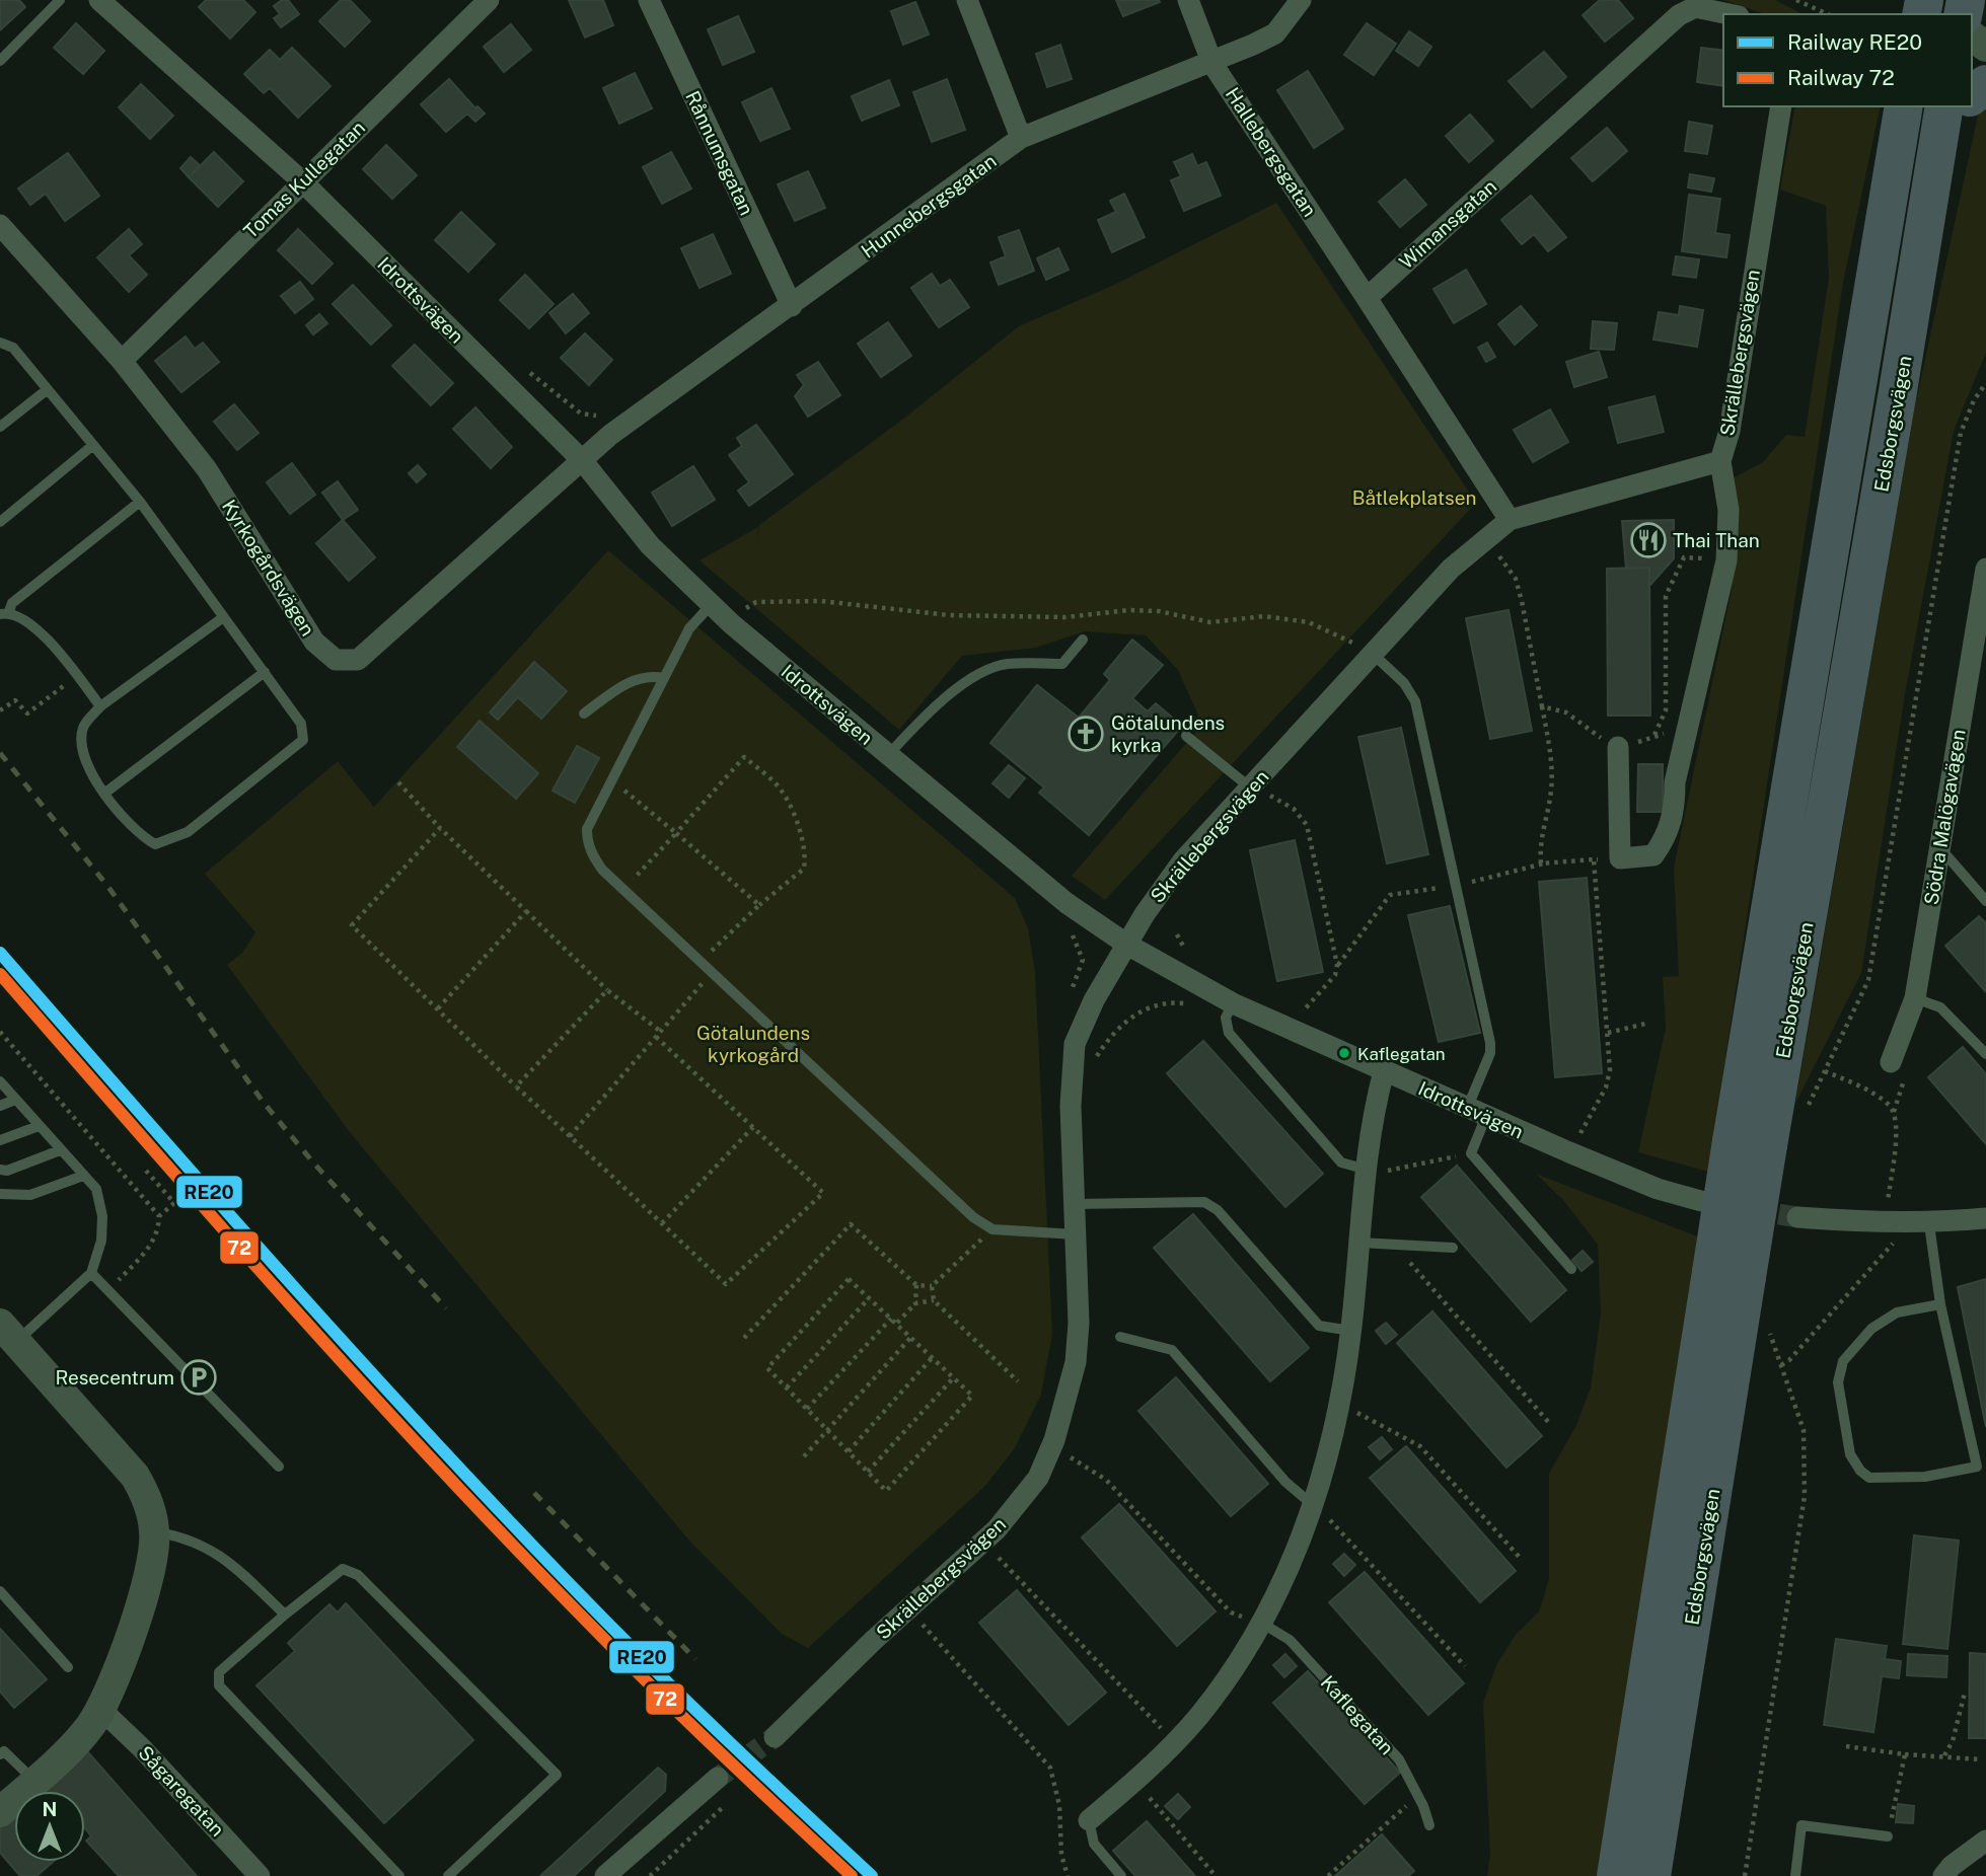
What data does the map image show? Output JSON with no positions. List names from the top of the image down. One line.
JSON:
{"streets":{"highway":["Edsborgsvägen"],"street":["Hallebergsgatan","Rånnumsgatan","Tomas Kullegatan","Hunnebergsgatan","Wimansgatan","Idrottsvägen","Skrällebergsvägen","Kyrkogårdsvägen","Södra Malögavägen","Sågaregatan"],"lane":["Kaflegatan"]},"crossings":[["Hallebergsgatan","Hunnebergsgatan"],["Hallebergsgatan","Wimansgatan"],["Rånnumsgatan","Hunnebergsgatan"],["Tomas Kullegatan","Idrottsvägen"],["Tomas Kullegatan","Kyrkogårdsvägen"],["Hunnebergsgatan","Idrottsvägen"],["Hunnebergsgatan","Kyrkogårdsvägen"],["Idrottsvägen","Skrällebergsvägen"],["Idrottsvägen","Kyrkogårdsvägen"]],"parks":["Båtlekplatsen","Götalundens kyrkogård"],"places":{"restaurant":["Thai Than"],"church":["Götalundens kyrka"],"other":["Kaflegatan"],"parking":["Resecentrum"]},"lines":["rail line RE20","rail line 72"],"legend":["Railway RE20","Railway 72"],"north":"top"}
